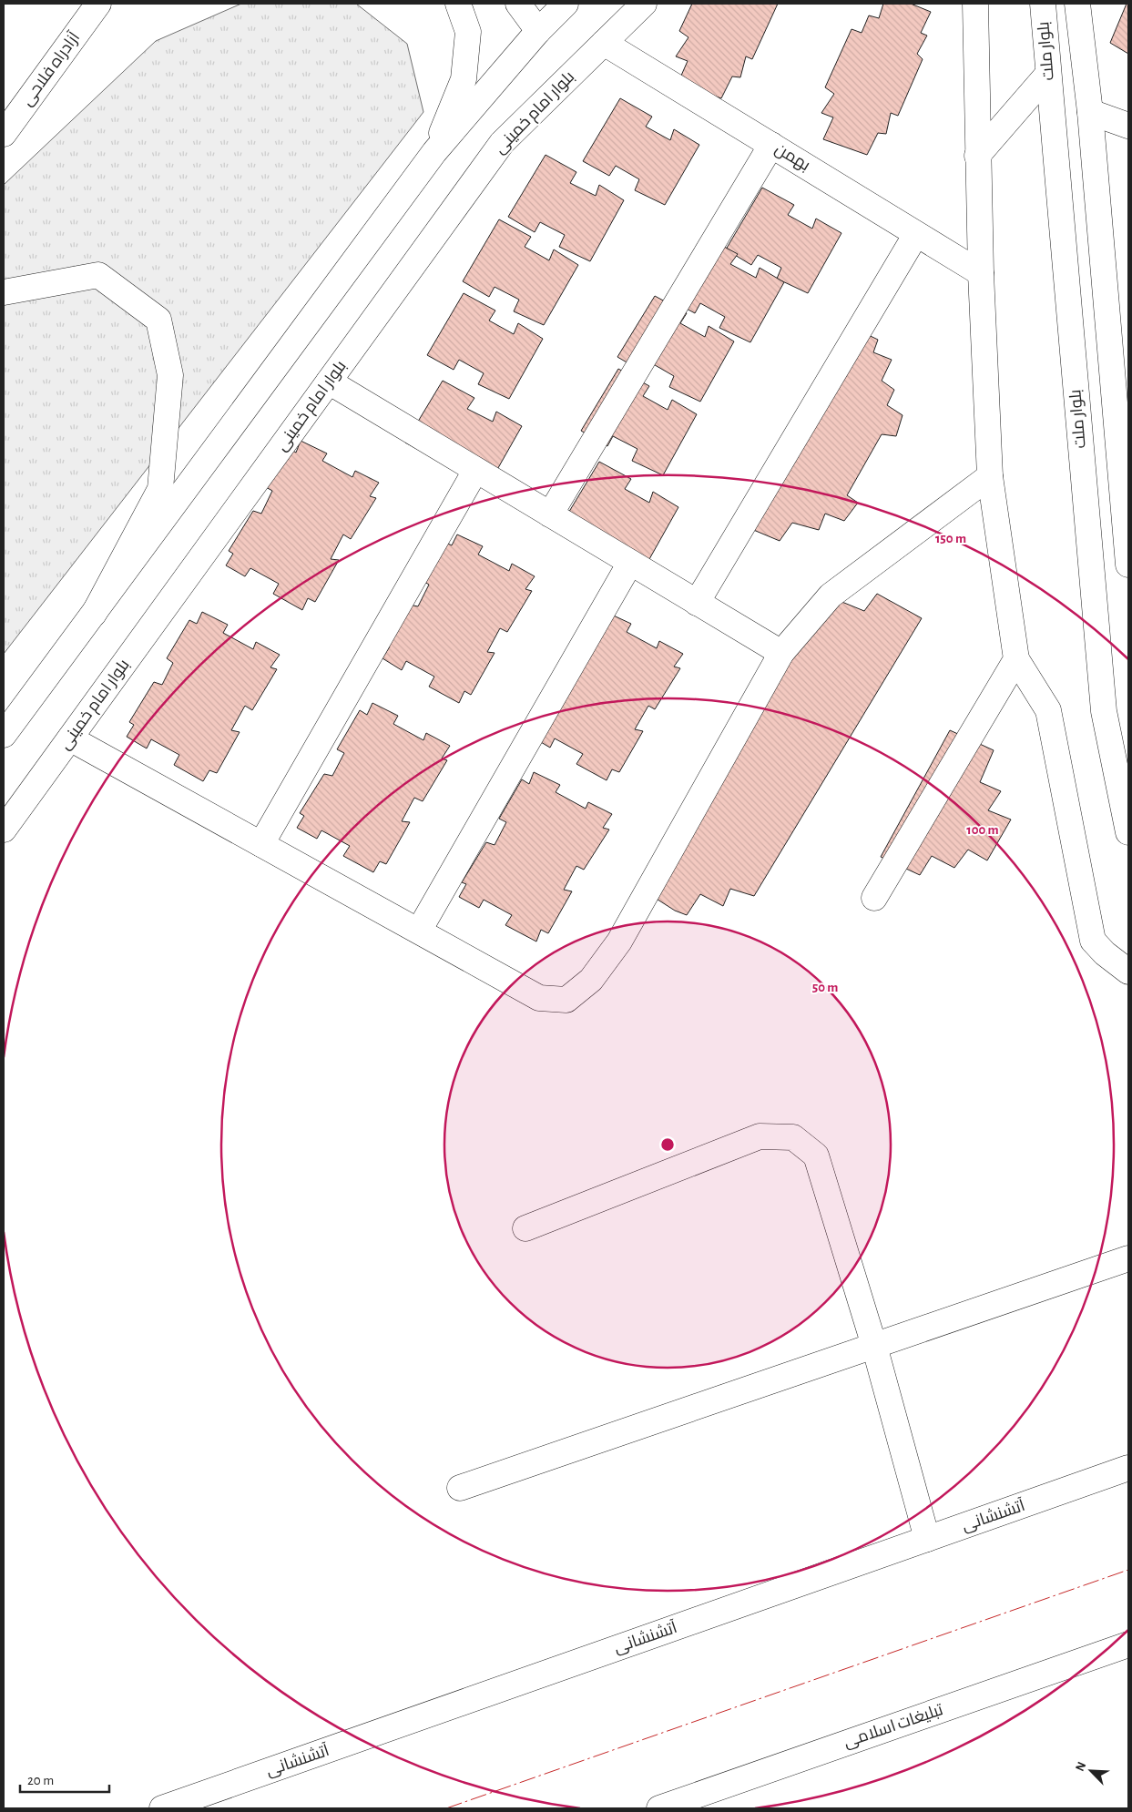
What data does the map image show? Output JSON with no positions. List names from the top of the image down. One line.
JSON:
{"streets":{"main road":["بلوار ملت","آزادراه فلاحی","بلوار امام خمینی","بهمن","آتشنشانی","تبلیغات اسلامی"]},"crossings":[["بلوار امام خمینی","بهمن"]],"scale_bar":"20 m","north":"top left","rings":["150 m","100 m","50 m"]}
